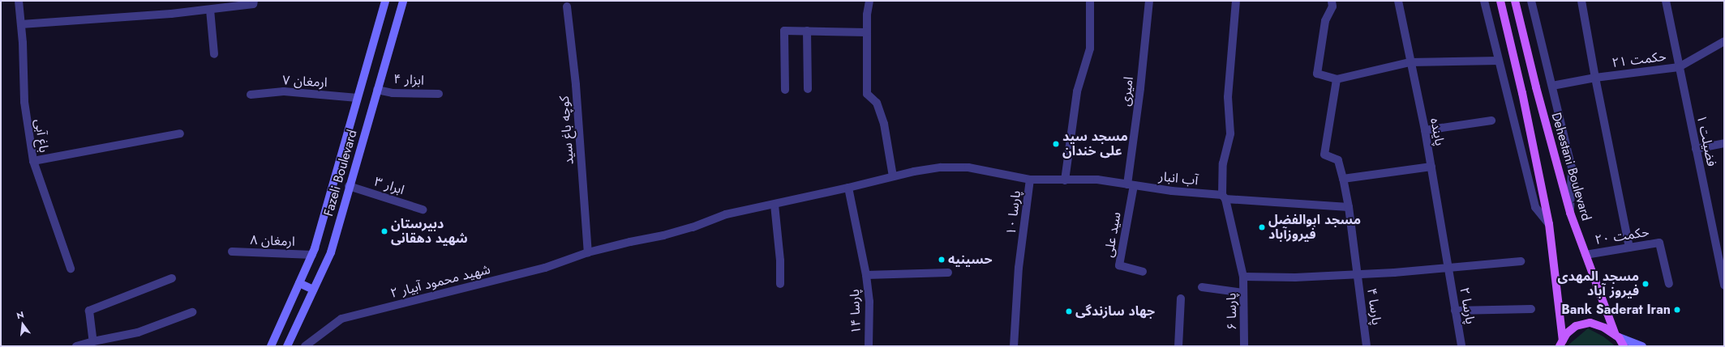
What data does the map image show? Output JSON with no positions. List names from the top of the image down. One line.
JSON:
{"streets":{"main road":["Dehestani Boulevard","Fazeli Boulevard"],"street":["حکمت ۲۱","ابزار ۴","ارمغان ۷","امیری","کوچه باغ سید","پاینده","باغ آبی","فضیلت ۱","آب انبار","ابرار ۳","پارسا ۱۰","سید علی","حکمت ۲۰","ارمغان ۸","شهید محمود آبیار ۲","پارسا ۲","پارسا ۴","پارسا ۱۴","پارسا ۶"]},"crossings":[["حکمت ۲۱","فضیلت ۱"],["ابزار ۴","Fazeli Boulevard"],["ارمغان ۷","Fazeli Boulevard"],["امیری","آب انبار"],["امیری","پارسا ۱۰"],["امیری","سید علی"],["کوچه باغ سید","شهید محمود آبیار ۲"],["پاینده","پارسا ۲"],["Dehestani Boulevard","حکمت ۲۰"],["Fazeli Boulevard","ابرار ۳"],["Fazeli Boulevard","ارمغان ۸"],["آب انبار","پارسا ۱۰"],["آب انبار","سید علی"],["آب انبار","پارسا ۴"],["آب انبار","پارسا ۶"],["پارسا ۱۰","سید علی"],["پارسا ۱۰","شهید محمود آبیار ۲"],["شهید محمود آبیار ۲","پارسا ۱۴"]],"places":["مسجد سید علی خندان","مسجد ابوالفضل فیروزآباد","دبیرستان شهید دهقانی","حسینیه","مسجد المهدی فیروز آباد","Bank Saderat Iran","جهاد سازندگی"],"north":"top"}
